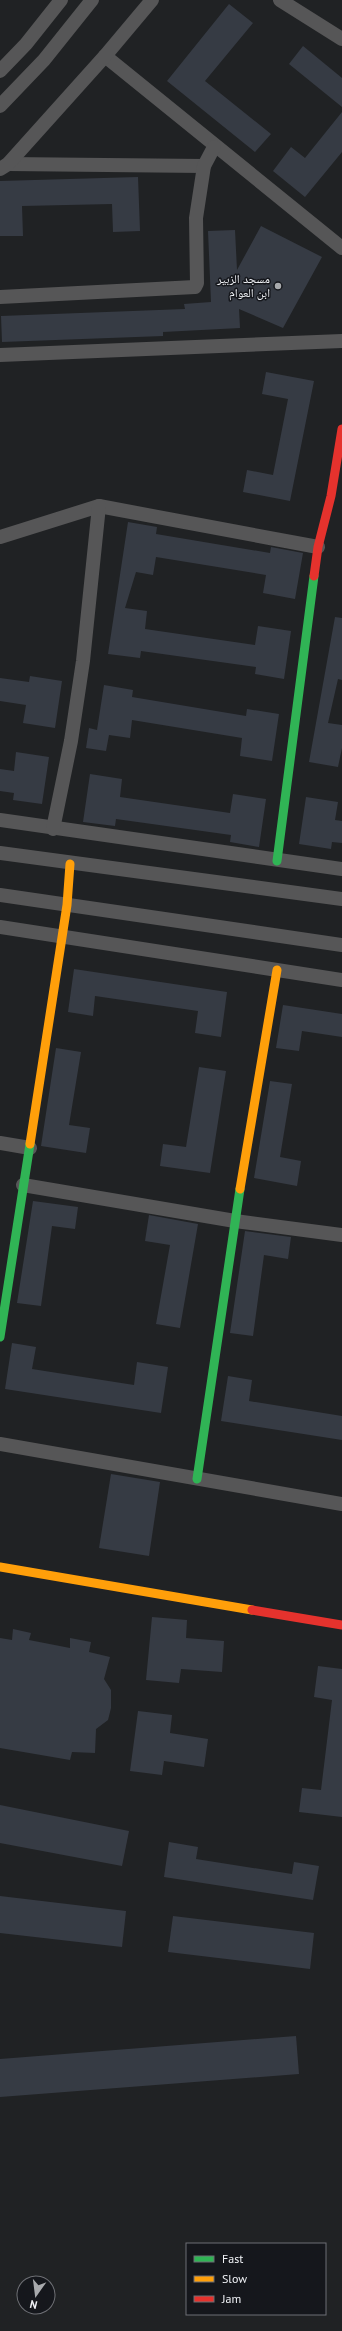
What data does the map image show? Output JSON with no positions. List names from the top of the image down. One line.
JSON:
{"places":["مسجد الزبير ابن العوام"],"legend":["Fast","Slow","Jam"],"north":"bottom"}
